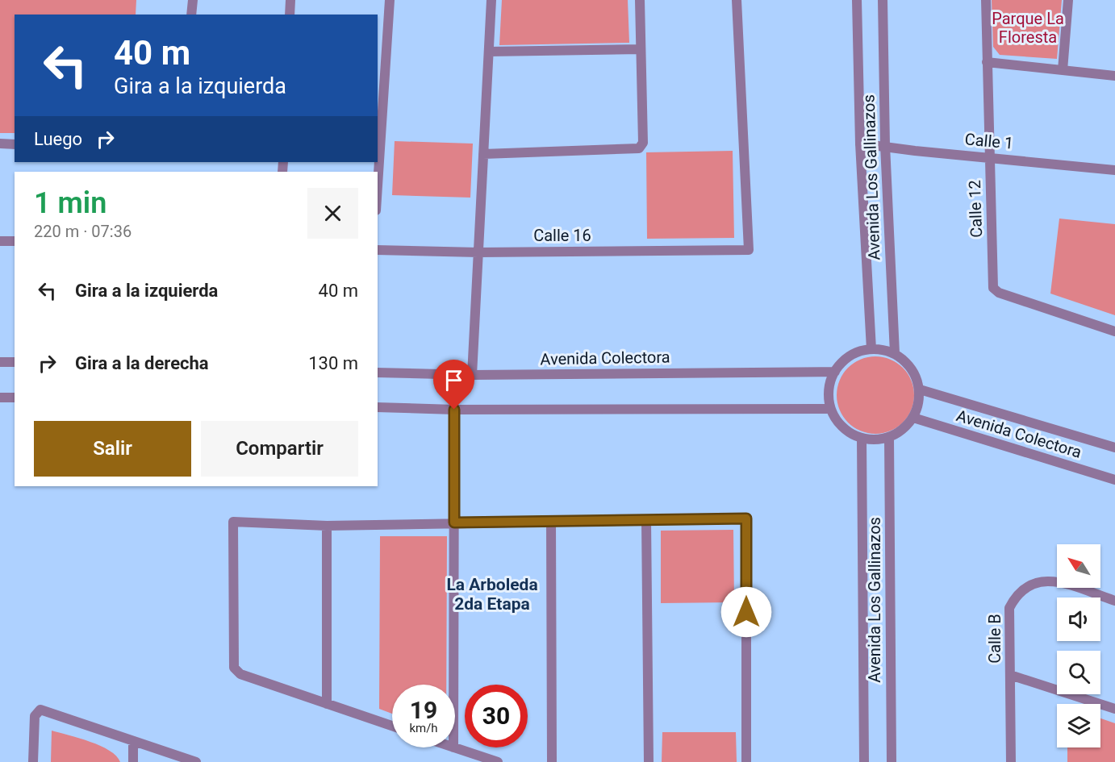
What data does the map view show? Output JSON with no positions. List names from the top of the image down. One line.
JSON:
{"streets":{"street":["Calle 1","Avenida Los Gallinazos","Calle 12","Calle 16","Avenida Colectora","Calle B"]},"crossings":[["Calle 1","Avenida Los Gallinazos"],["Calle 1","Calle 12"],["Avenida Los Gallinazos","Avenida Colectora"]],"districts":["La Arboleda 2da Etapa"],"parks":["Parque La Floresta"],"north":"top left","page":{"turn":["40 m","Gira a la izquierda"],"then":"Luego","heading":["1 min","220 m · 07:36"],"list":[{"name":"Gira a la izquierda","value":"40 m"},{"name":"Gira a la derecha","value":"130 m"}],"buttons":["Salir","Compartir"],"speed":"19 km/h","limit":"30"}}
